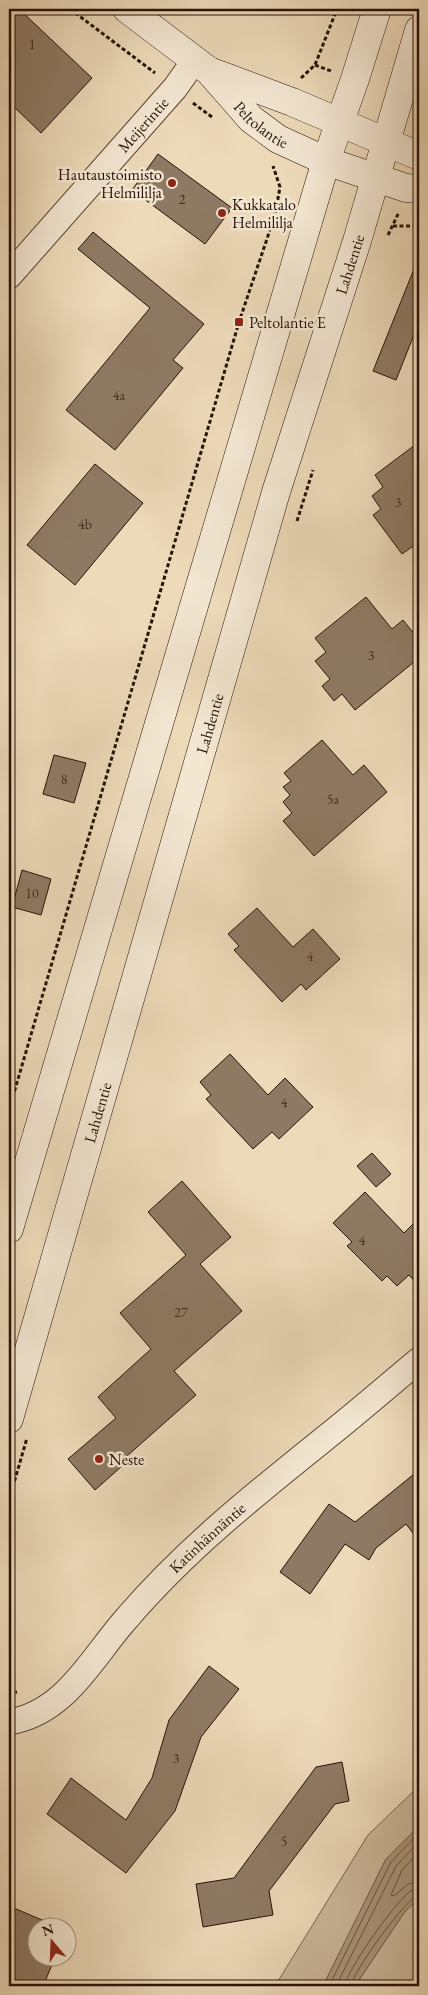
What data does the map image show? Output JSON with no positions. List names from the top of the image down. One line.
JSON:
{"streets":{"main road":["Peltolantie","Lahdentie"],"street":["Meijerintie","Katinhännäntie"]},"crossings":[["Peltolantie","Meijerintie"],["Peltolantie","Lahdentie"]],"places":{"other":["Hautaustoimisto Helmililja","Kukkatalo Helmililja","Neste"],"transit":["Peltolantie E"]},"house_numbers":["1","2","4a","3","4b","3","8","5a","10","4","4","4","27","3","5"],"north":"top"}
